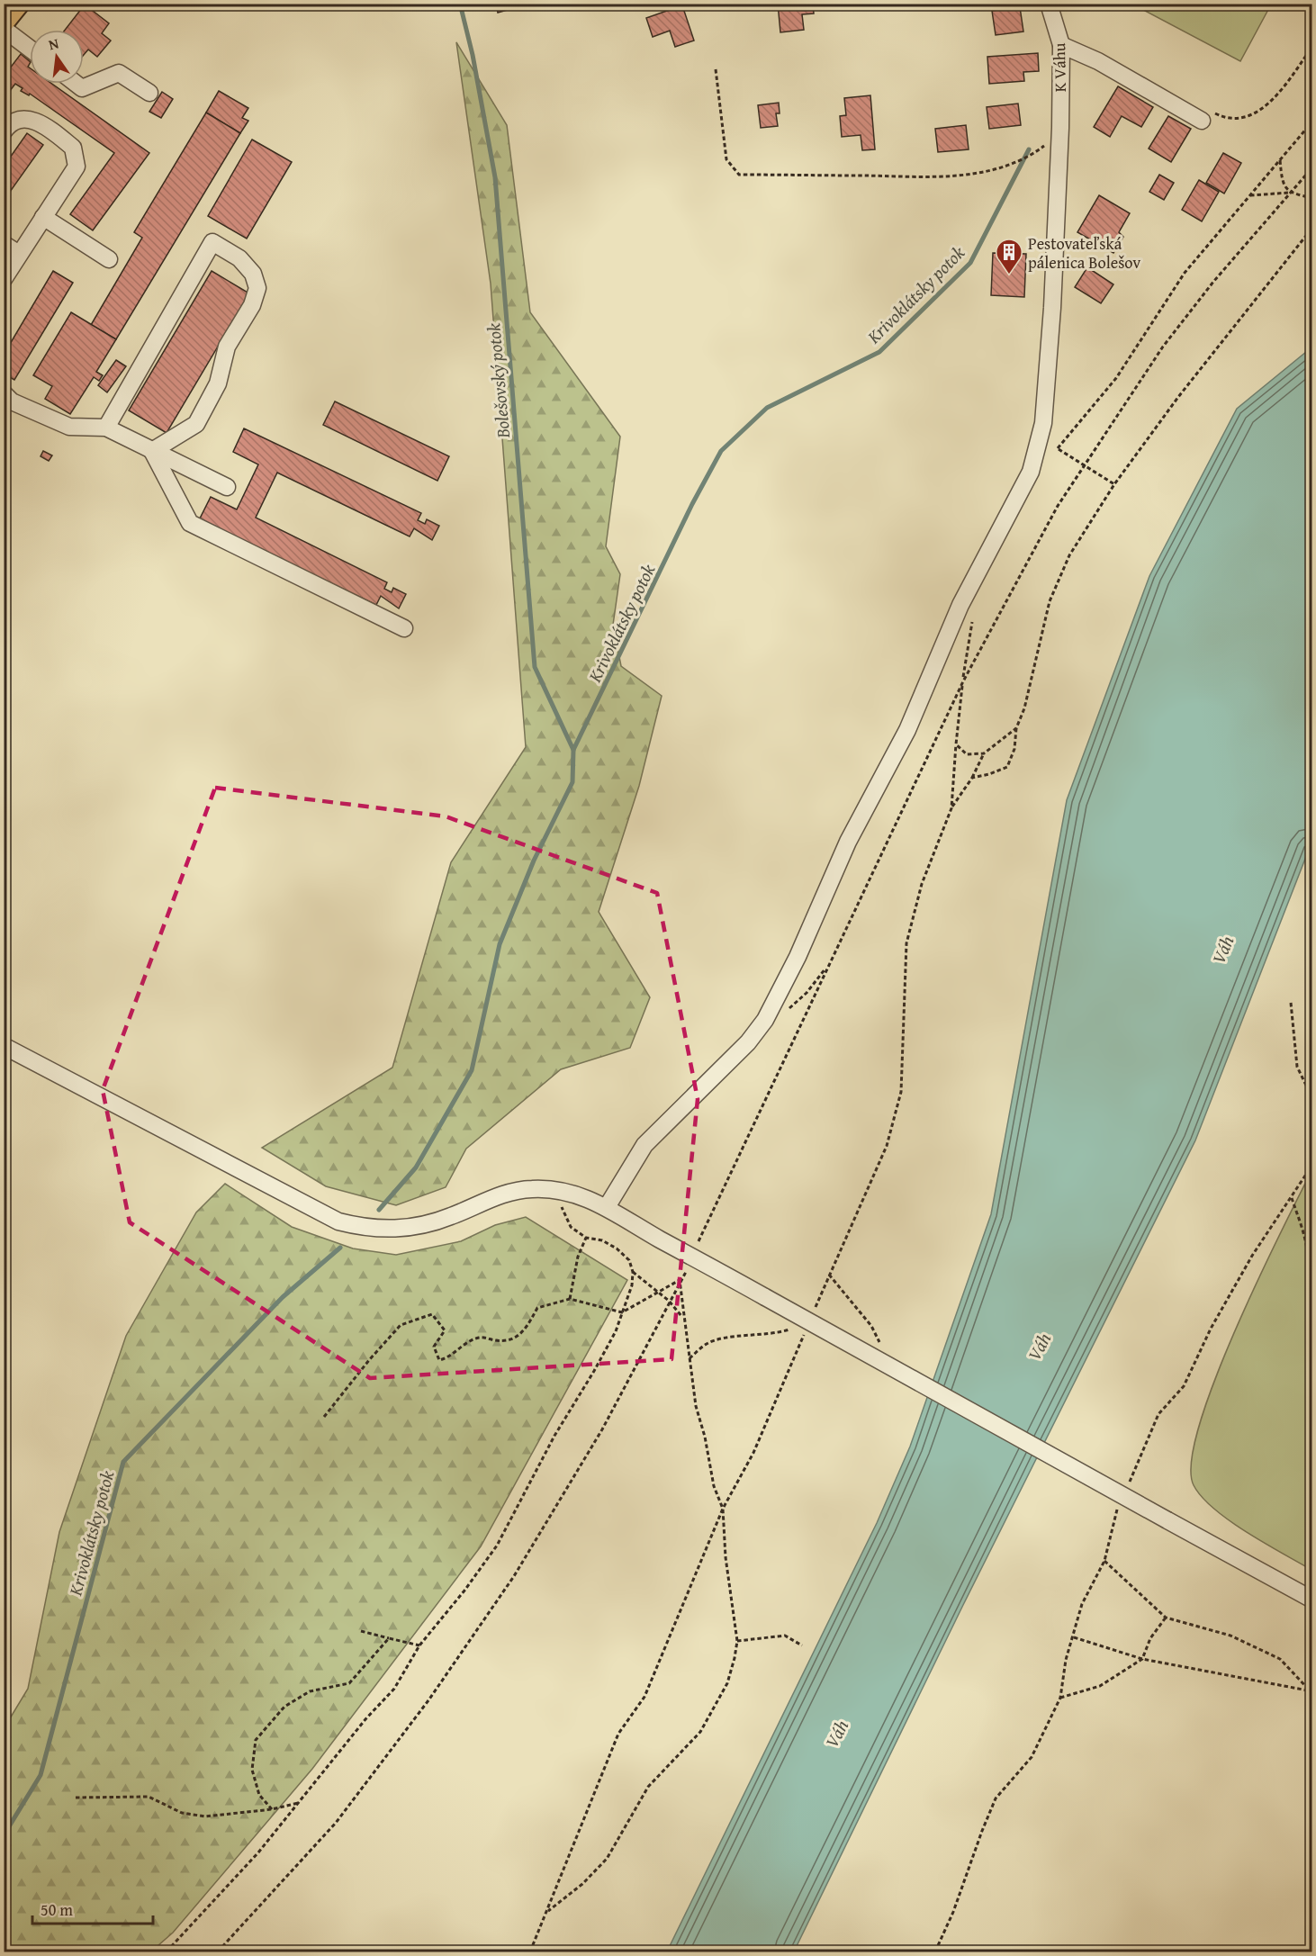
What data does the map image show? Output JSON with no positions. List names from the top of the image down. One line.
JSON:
{"streets":{"street":["K Váhu"]},"water":["Krivoklátsky potok","Bolešovský potok","Váh"],"places":{"building":["Pestovateľská pálenica Bolešov"]},"scale_bar":"50 m","north":"top"}
